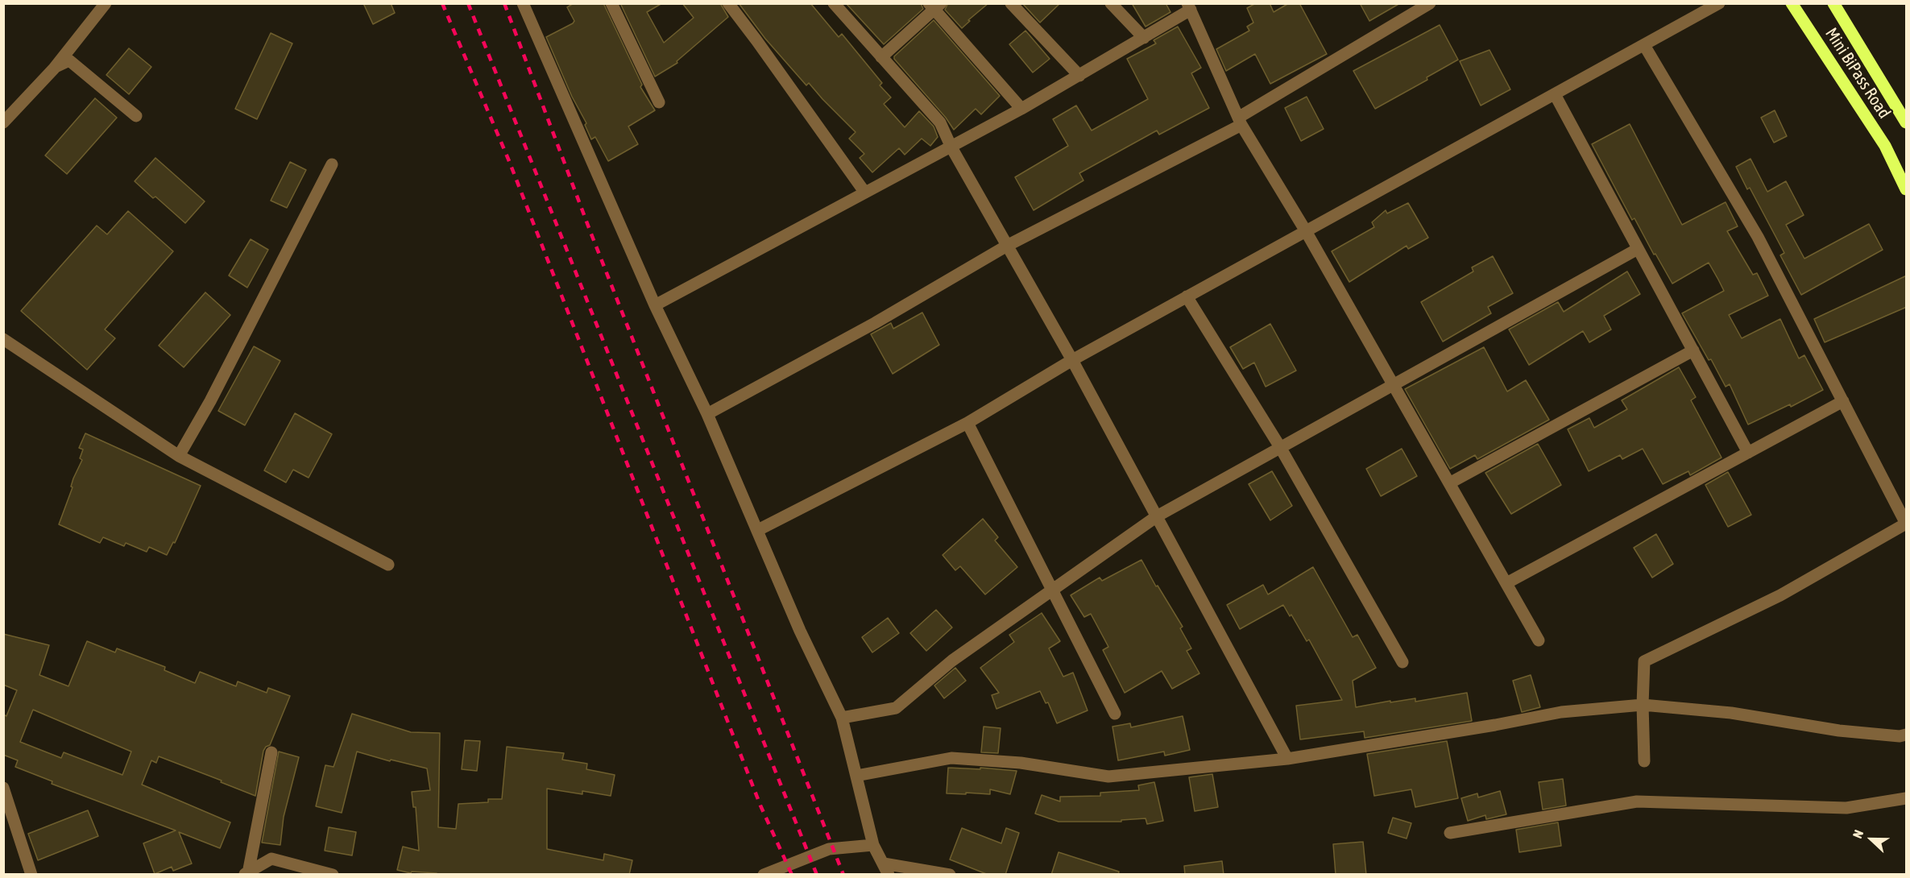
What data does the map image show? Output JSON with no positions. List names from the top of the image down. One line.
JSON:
{"streets":{"main road":["Mini BiPass Road"]},"north":"left"}
